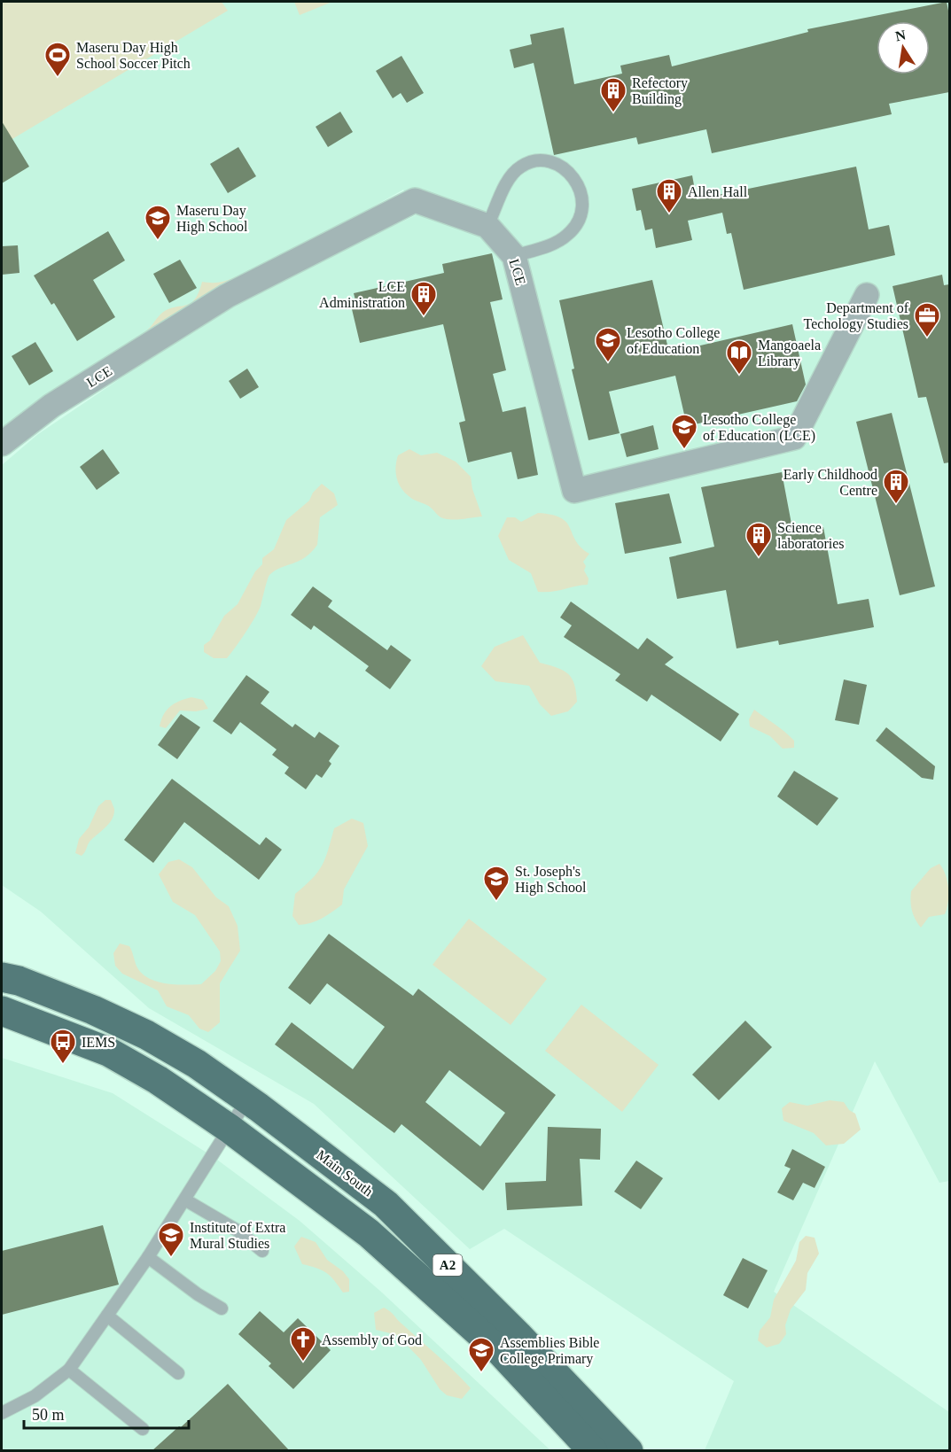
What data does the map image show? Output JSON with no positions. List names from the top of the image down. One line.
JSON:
{"streets":{"highway":["Main South","A2"],"street":["LCE"]},"places":{"sports":["Maseru Day High School Soccer Pitch"],"building":["Refectory Building","Allen Hall","LCE Administration","Early Childhood Centre","Science laboratories"],"school or university":["Maseru Day High School","Lesotho College of Education","Lesotho College of Education (LCE)","St. Joseph's High School","Institute of Extra Mural Studies","Assemblies Bible College Primary"],"office":["Department of Techology Studies"],"library":["Mangoaela Library"],"bus stop":["IEMS"],"church":["Assembly of God"]},"scale_bar":"50 m","north":"top"}
